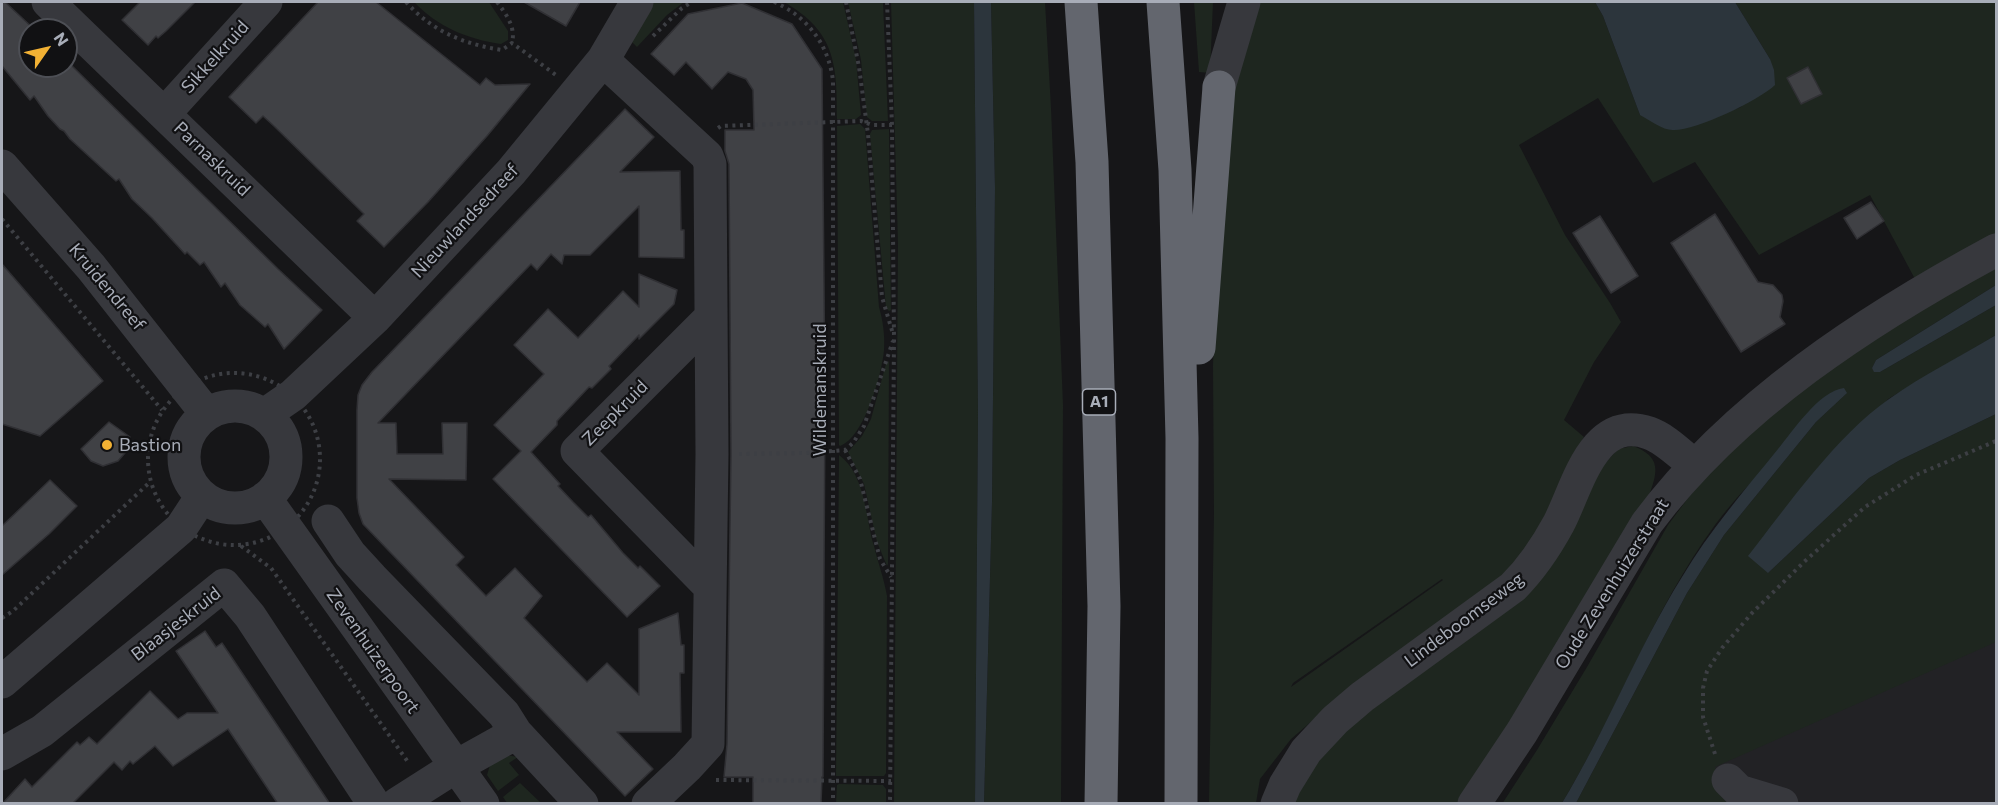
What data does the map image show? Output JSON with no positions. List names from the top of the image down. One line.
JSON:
{"streets":{"highway":["A1"],"street":["Sikkelkruid","Parnaskruid","Nieuwlandsedreef","Kruidendreef","Zeepkruid","Oude Zevenhuizerstraat","Lindeboomseweg","Blaasjeskruid","Zevenhuizerpoort"],"path":["Wildemanskruid"]},"crossings":[["Sikkelkruid","Parnaskruid"],["Parnaskruid","Nieuwlandsedreef"],["Nieuwlandsedreef","Kruidendreef"],["Nieuwlandsedreef","Zevenhuizerpoort"],["Kruidendreef","Zevenhuizerpoort"],["Oude Zevenhuizerstraat","Lindeboomseweg"]],"places":["Bastion"],"north":"top right"}
